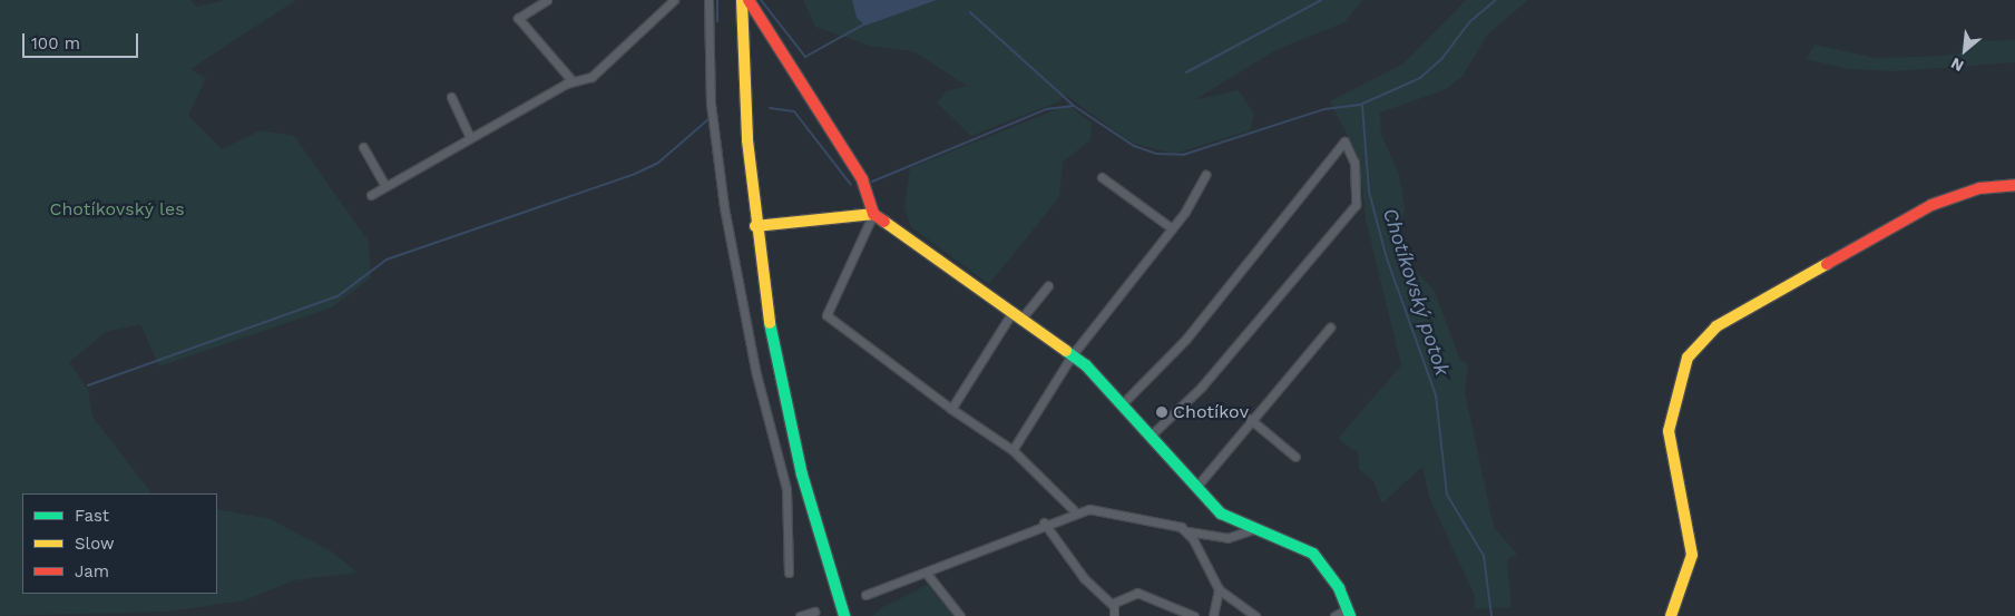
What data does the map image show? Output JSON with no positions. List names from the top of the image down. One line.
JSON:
{"water":["Chotíkovský potok"],"parks":["Chotíkovský les"],"places":["Chotíkov"],"legend":["Fast","Slow","Jam"],"scale_bar":"100 m","north":"bottom left"}
